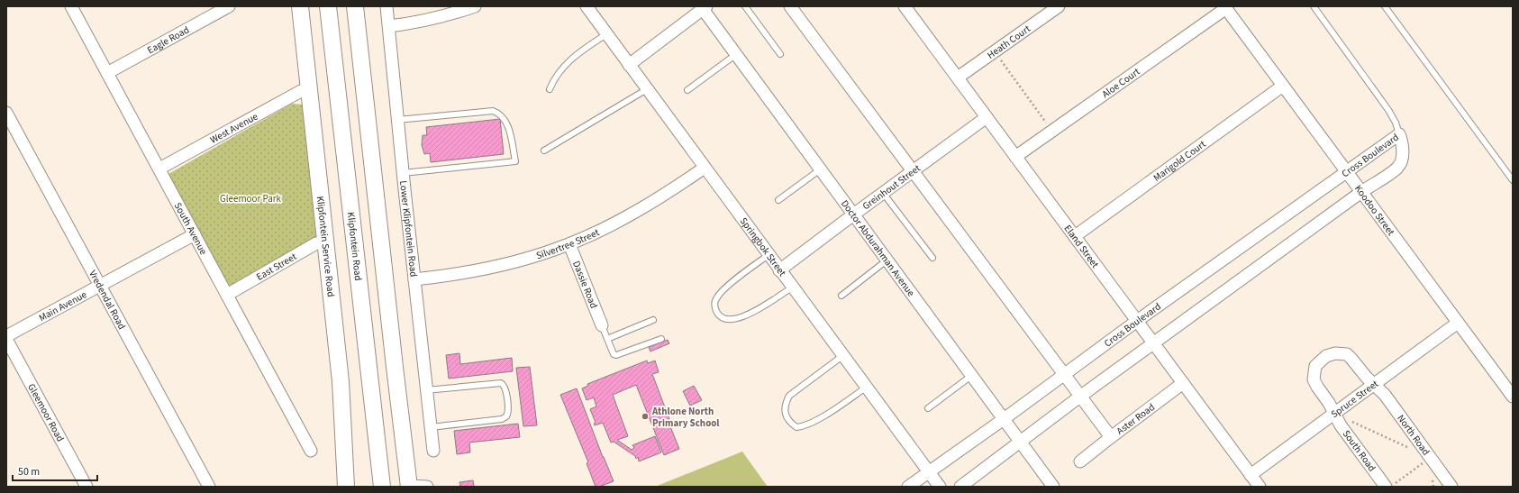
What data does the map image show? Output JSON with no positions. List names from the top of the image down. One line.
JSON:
{"streets":{"main road":["Klipfontein Service Road","Klipfontein Road"],"street":["Eagle Road","Heath Court","Aloe Court","West Avenue","Cross Boulevard","Marigold Court","Greinhout Street","Koodoo Street","South Avenue","Lower Klipfontein Road","Silvertree Street","Eland Street","Springbok Street","Doctor Abdurahman Avenue","East Street","Dassie Road","Vredendal Road","Main Avenue","Spruce Street","Gleemoor Road","Aster Road","North Road","South Road"]},"crossings":[["Eagle Road","South Avenue"],["Heath Court","Eland Street"],["Aloe Court","Koodoo Street"],["Aloe Court","Eland Street"],["West Avenue","South Avenue"],["West Avenue","Klipfontein Service Road"],["Cross Boulevard","Koodoo Street"],["Cross Boulevard","Eland Street"],["Cross Boulevard","Springbok Street"],["Cross Boulevard","Doctor Abdurahman Avenue"],["Cross Boulevard","Aster Road"],["Marigold Court","Koodoo Street"],["Marigold Court","Eland Street"],["Greinhout Street","Eland Street"],["Greinhout Street","Springbok Street"],["Greinhout Street","Doctor Abdurahman Avenue"],["Koodoo Street","Spruce Street"],["South Avenue","East Street"],["South Avenue","Main Avenue"],["Lower Klipfontein Road","Silvertree Street"],["Silvertree Street","Springbok Street"],["Silvertree Street","Dassie Road"],["Klipfontein Service Road","East Street"],["Eland Street","Spruce Street"],["Eland Street","Aster Road"],["Vredendal Road","Main Avenue"],["Spruce Street","North Road"],["Spruce Street","South Road"],["North Road","South Road"]],"parks":["Gleemoor Park"],"places":["Athlone North Primary School"],"scale_bar":"50 m"}
